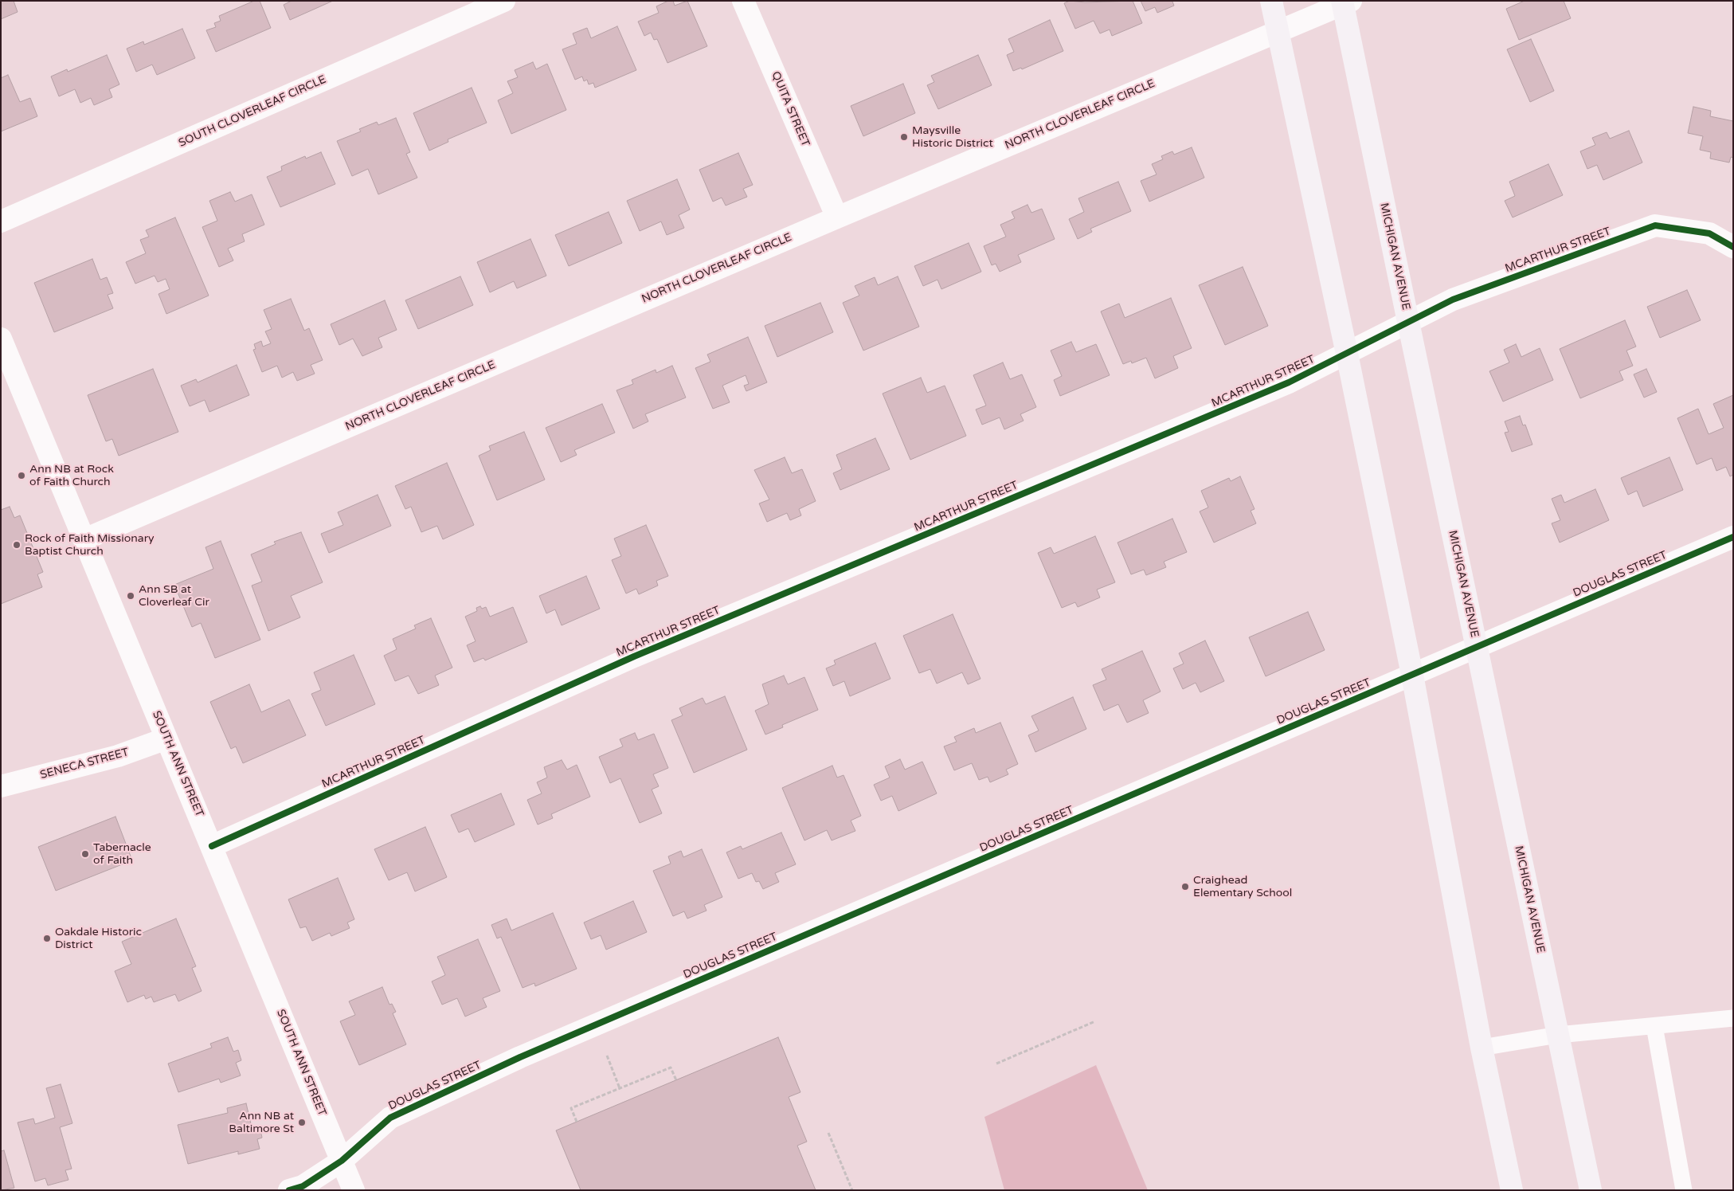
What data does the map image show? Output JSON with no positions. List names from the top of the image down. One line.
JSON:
{"streets":{"main road":["MICHIGAN AVENUE"],"street":["QUITA STREET","SOUTH CLOVERLEAF CIRCLE","NORTH CLOVERLEAF CIRCLE","MCARTHUR STREET","DOUGLAS STREET","SENECA STREET","SOUTH ANN STREET"]},"crossings":[["QUITA STREET","NORTH CLOVERLEAF CIRCLE"],["NORTH CLOVERLEAF CIRCLE","MICHIGAN AVENUE"],["NORTH CLOVERLEAF CIRCLE","SOUTH ANN STREET"],["MCARTHUR STREET","MICHIGAN AVENUE"],["MCARTHUR STREET","SOUTH ANN STREET"],["MICHIGAN AVENUE","DOUGLAS STREET"],["DOUGLAS STREET","SOUTH ANN STREET"],["SENECA STREET","SOUTH ANN STREET"]],"places":["Maysville Historic District","Ann NB at Rock of Faith Church","Rock of Faith Missionary Baptist Church","Ann SB at Cloverleaf Cir","Tabernacle of Faith","Craighead Elementary School","Oakdale Historic District","Ann NB at Baltimore St"]}
